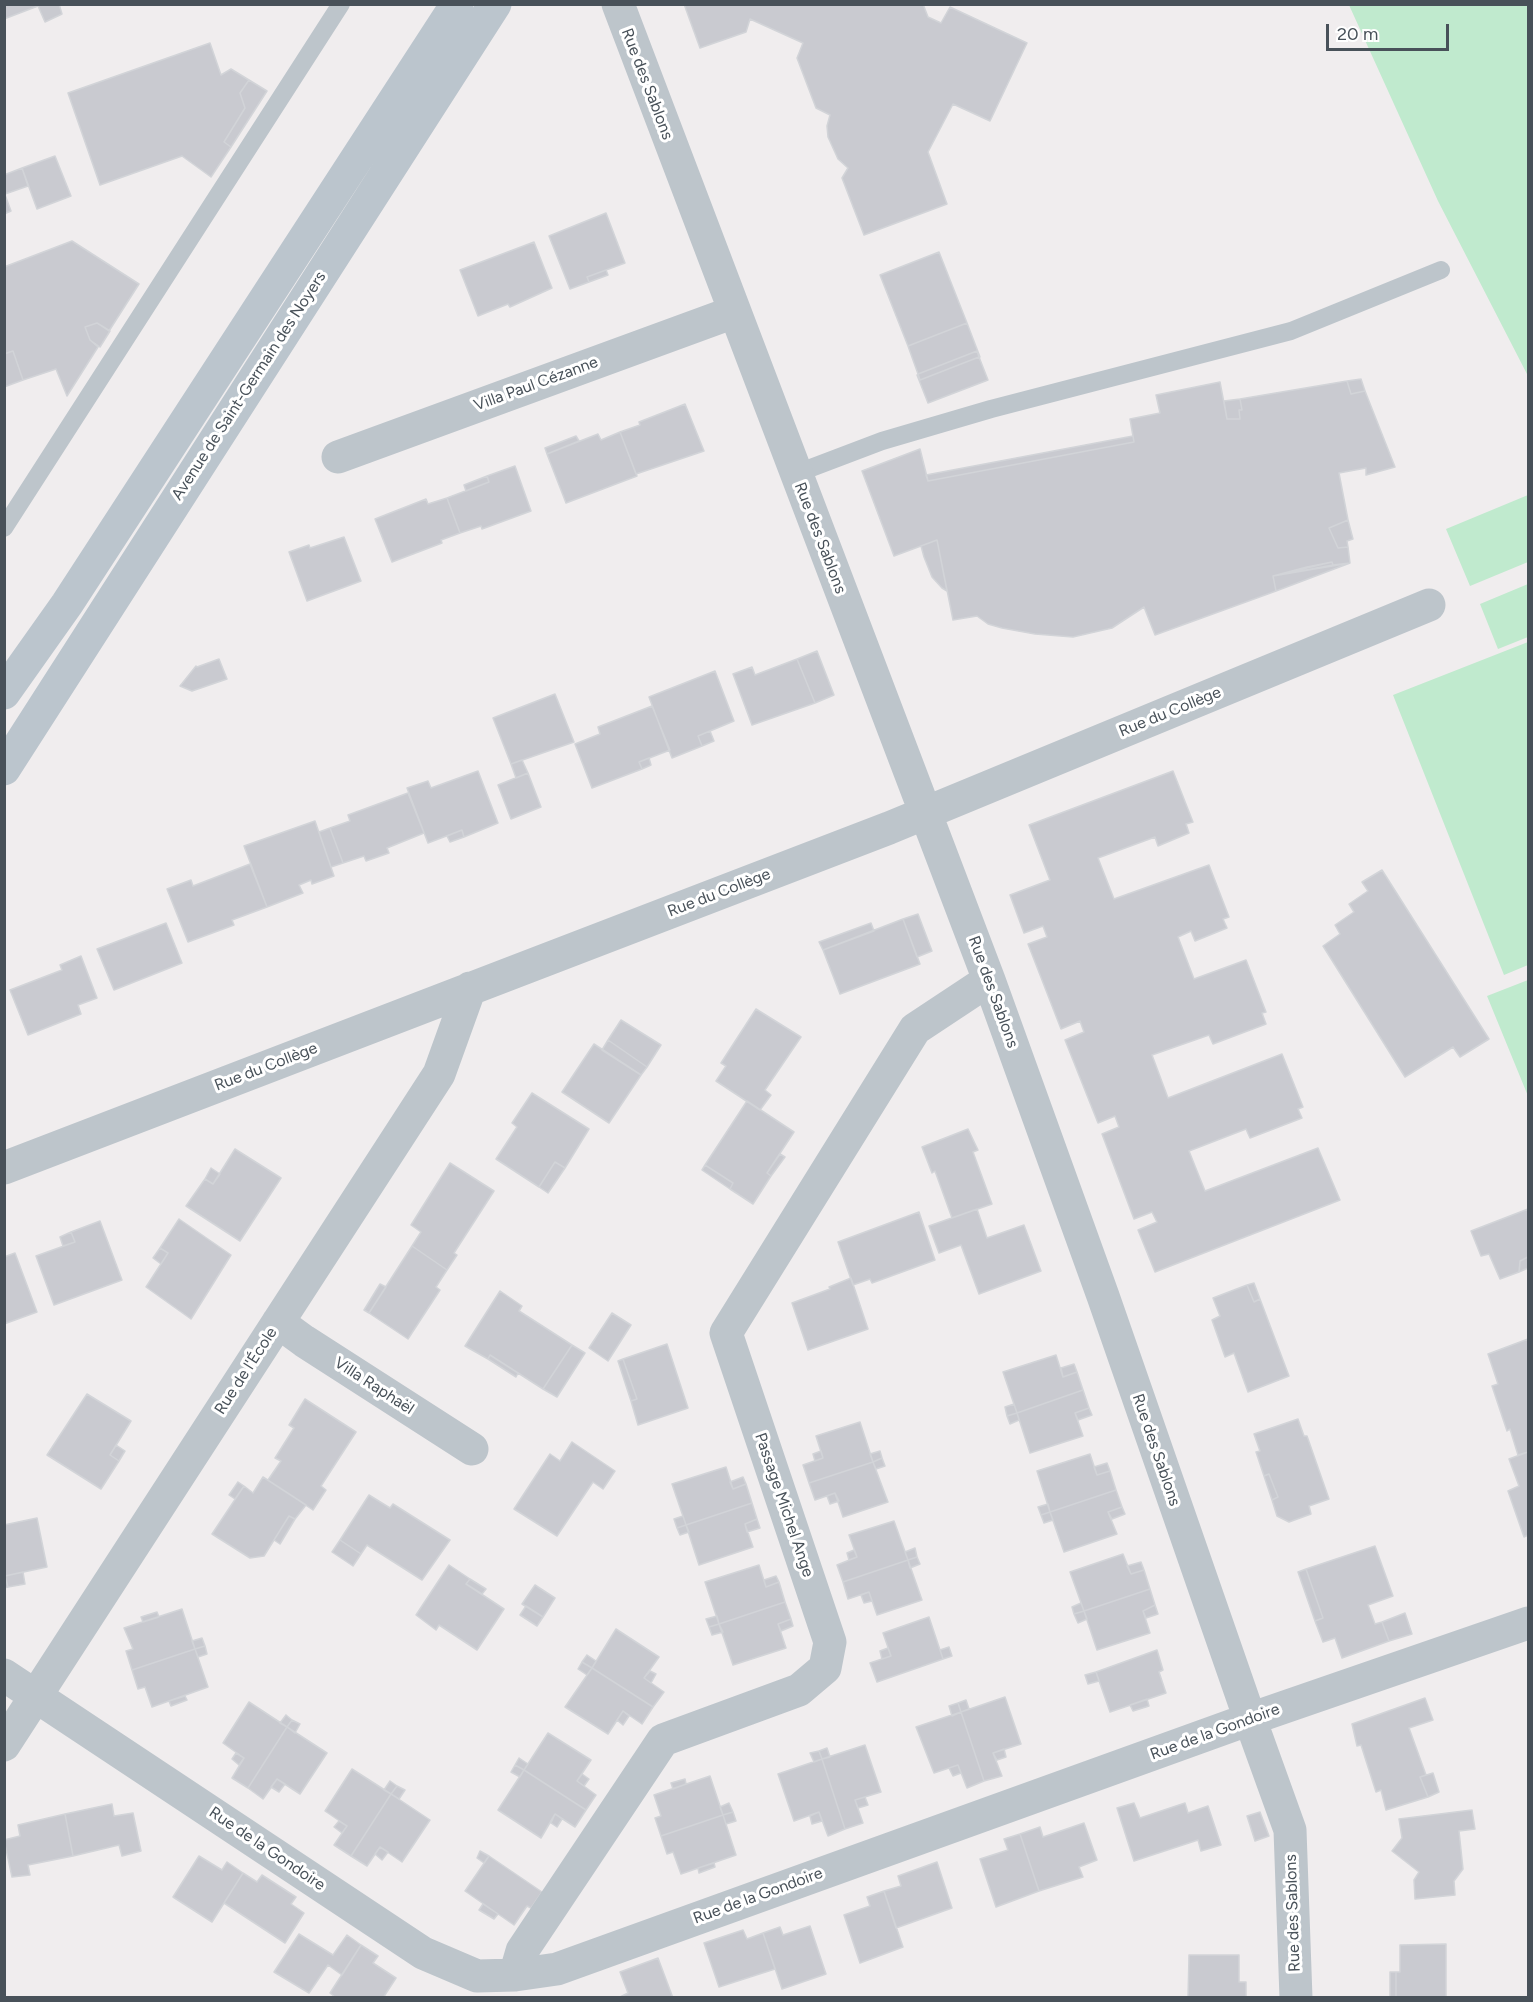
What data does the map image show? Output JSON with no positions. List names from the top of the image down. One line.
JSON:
{"streets":{"main road":["Avenue de Saint-Germain des Noyers"],"street":["Rue des Sablons","Villa Paul Cézanne","Rue du Collège","Rue de l'École","Villa Raphaël","Passage Michel Ange","Rue de la Gondoire"]},"crossings":[["Rue des Sablons","Villa Paul Cézanne"],["Rue des Sablons","Rue du Collège"],["Rue des Sablons","Passage Michel Ange"],["Rue des Sablons","Rue de la Gondoire"],["Rue du Collège","Rue de l'École"],["Rue de l'École","Villa Raphaël"],["Rue de l'École","Rue de la Gondoire"],["Passage Michel Ange","Rue de la Gondoire"]],"scale_bar":"20 m"}
